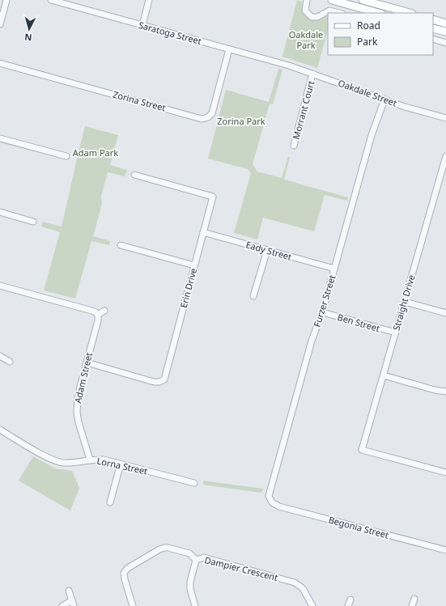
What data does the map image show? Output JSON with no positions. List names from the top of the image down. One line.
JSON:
{"streets":{"street":["Saratoga Street","Oakdale Street","Zorina Street","Morrant Court","Eady Street","Erin Drive","Furzer Street","Straight Drive","Ben Street","Adam Street","Lorna Street","Begonia Street","Dampier Crescent"]},"crossings":[["Saratoga Street","Oakdale Street"],["Saratoga Street","Zorina Street"],["Oakdale Street","Morrant Court"],["Oakdale Street","Furzer Street"],["Eady Street","Erin Drive"],["Eady Street","Furzer Street"],["Erin Drive","Adam Street"],["Furzer Street","Ben Street"],["Furzer Street","Begonia Street"],["Straight Drive","Ben Street"],["Adam Street","Lorna Street"]],"parks":["Oakdale Park","Zorina Park","Adam Park"],"legend":["Road","Park"],"north":"bottom"}
